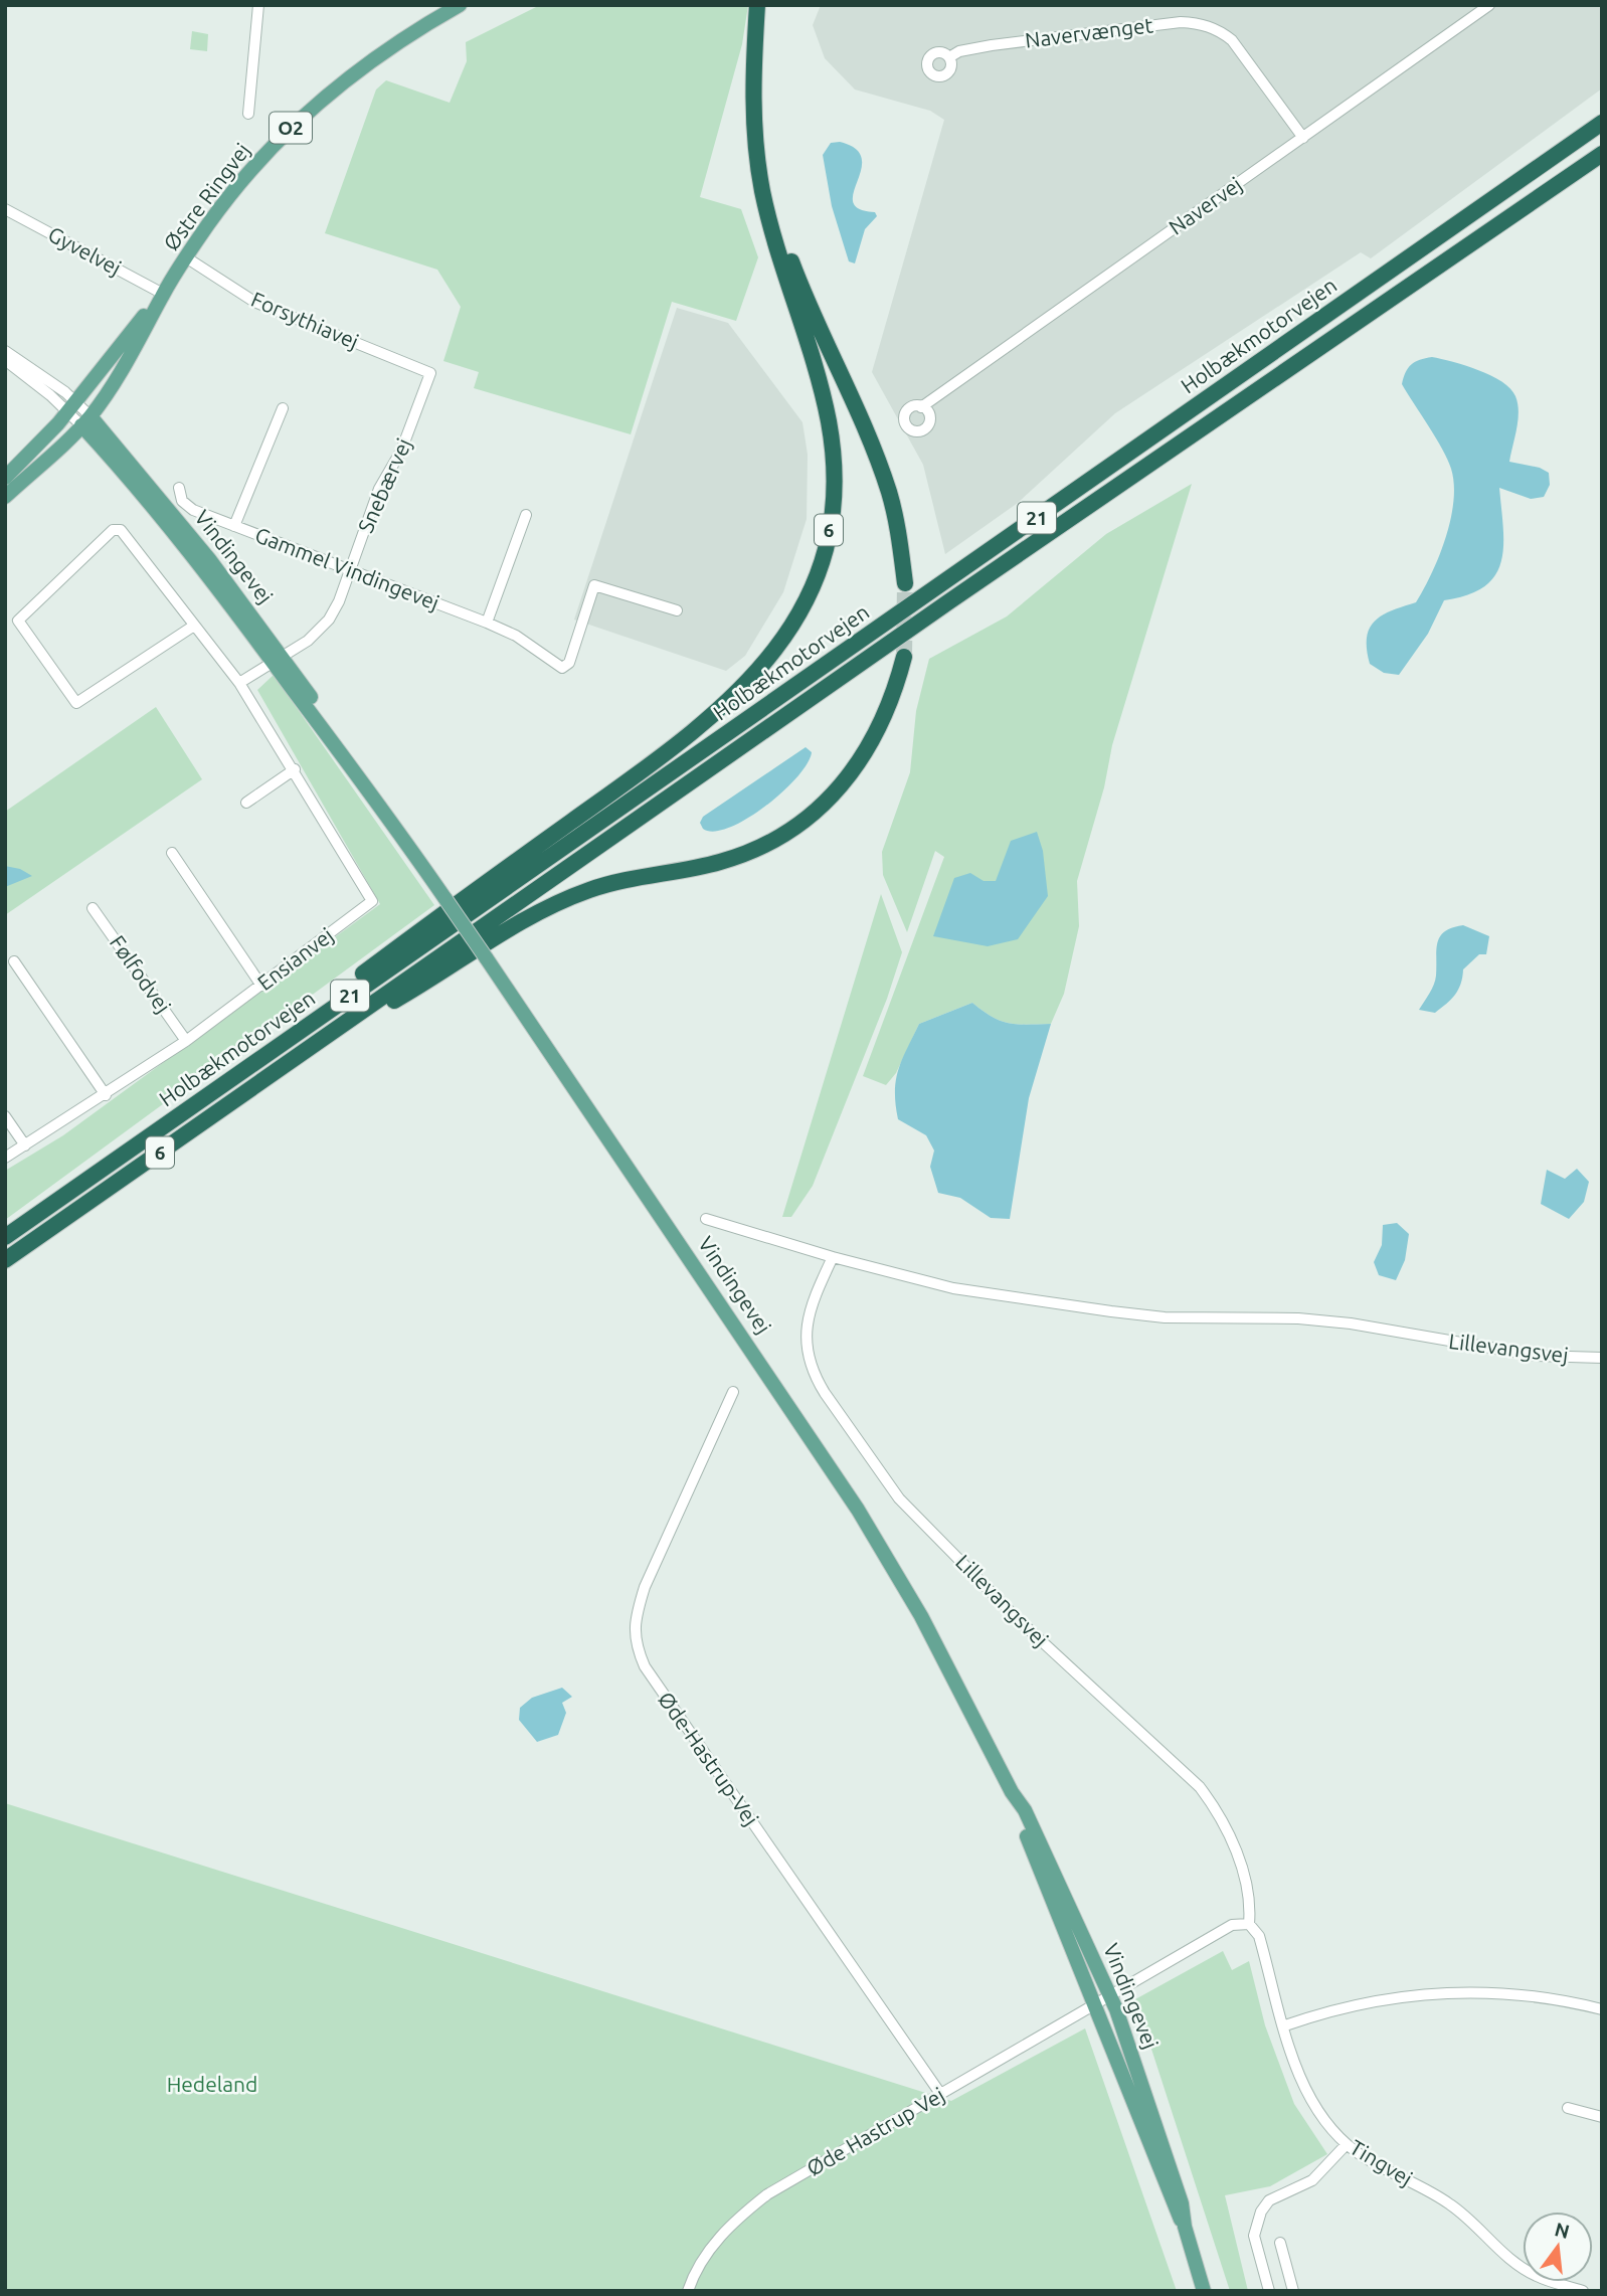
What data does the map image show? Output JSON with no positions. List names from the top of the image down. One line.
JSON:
{"streets":{"highway":["Holbækmotorvejen","21","6"],"main road":["O2","Østre Ringvej","Vindingevej"],"street":["Navervænget","Navervej","Gyvelvej","Forsythiavej","Snebærvej","Gammel Vindingevej","Ensianvej","Følfodvej","Lillevangsvej","Øde-Hastrup-Vej","Øde Hastrup Vej","Tingvej"]},"crossings":[["Navervænget","Navervej"],["Østre Ringvej","Gyvelvej"],["Østre Ringvej","Forsythiavej"],["Østre Ringvej","Vindingevej"],["Forsythiavej","Snebærvej"],["Holbækmotorvejen","6"],["Snebærvej","Vindingevej"],["Snebærvej","Gammel Vindingevej"],["Snebærvej","Ensianvej"],["Vindingevej","Øde Hastrup Vej"],["Ensianvej","Følfodvej"],["Lillevangsvej","Tingvej"],["Øde-Hastrup-Vej","Øde Hastrup Vej"]],"parks":["Hedeland"],"north":"top"}
